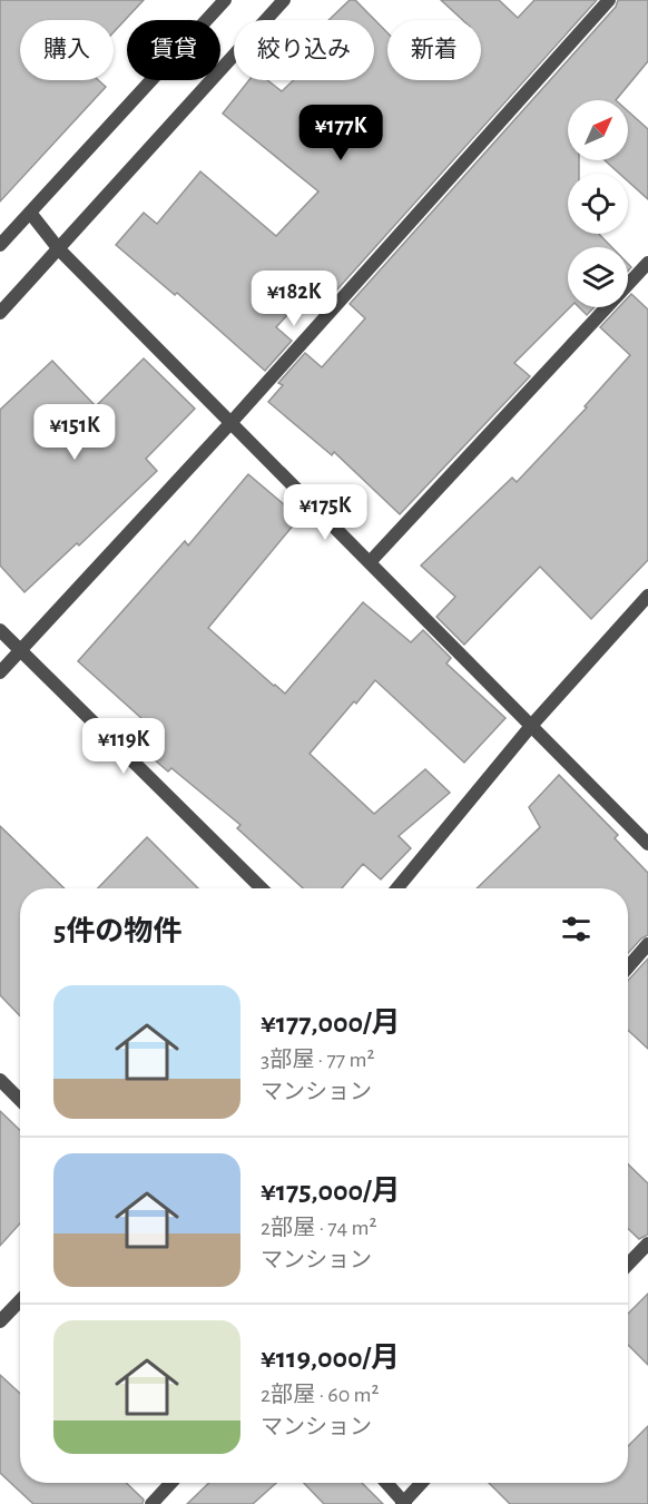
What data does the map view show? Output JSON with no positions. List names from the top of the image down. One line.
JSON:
{"north":"top right","page":{"chip":["購入","賃貸","絞り込み","新着"],"price":["¥177K","¥182K","¥151K","¥175K","¥119K"],"heading":"5件の物件","list":[{"name":"¥177,000/月","note":"3部屋 · 77 m² · マンション"},{"name":"¥175,000/月","note":"2部屋 · 74 m² · マンション"},{"name":"¥119,000/月","note":"2部屋 · 60 m² · マンション"}]}}
